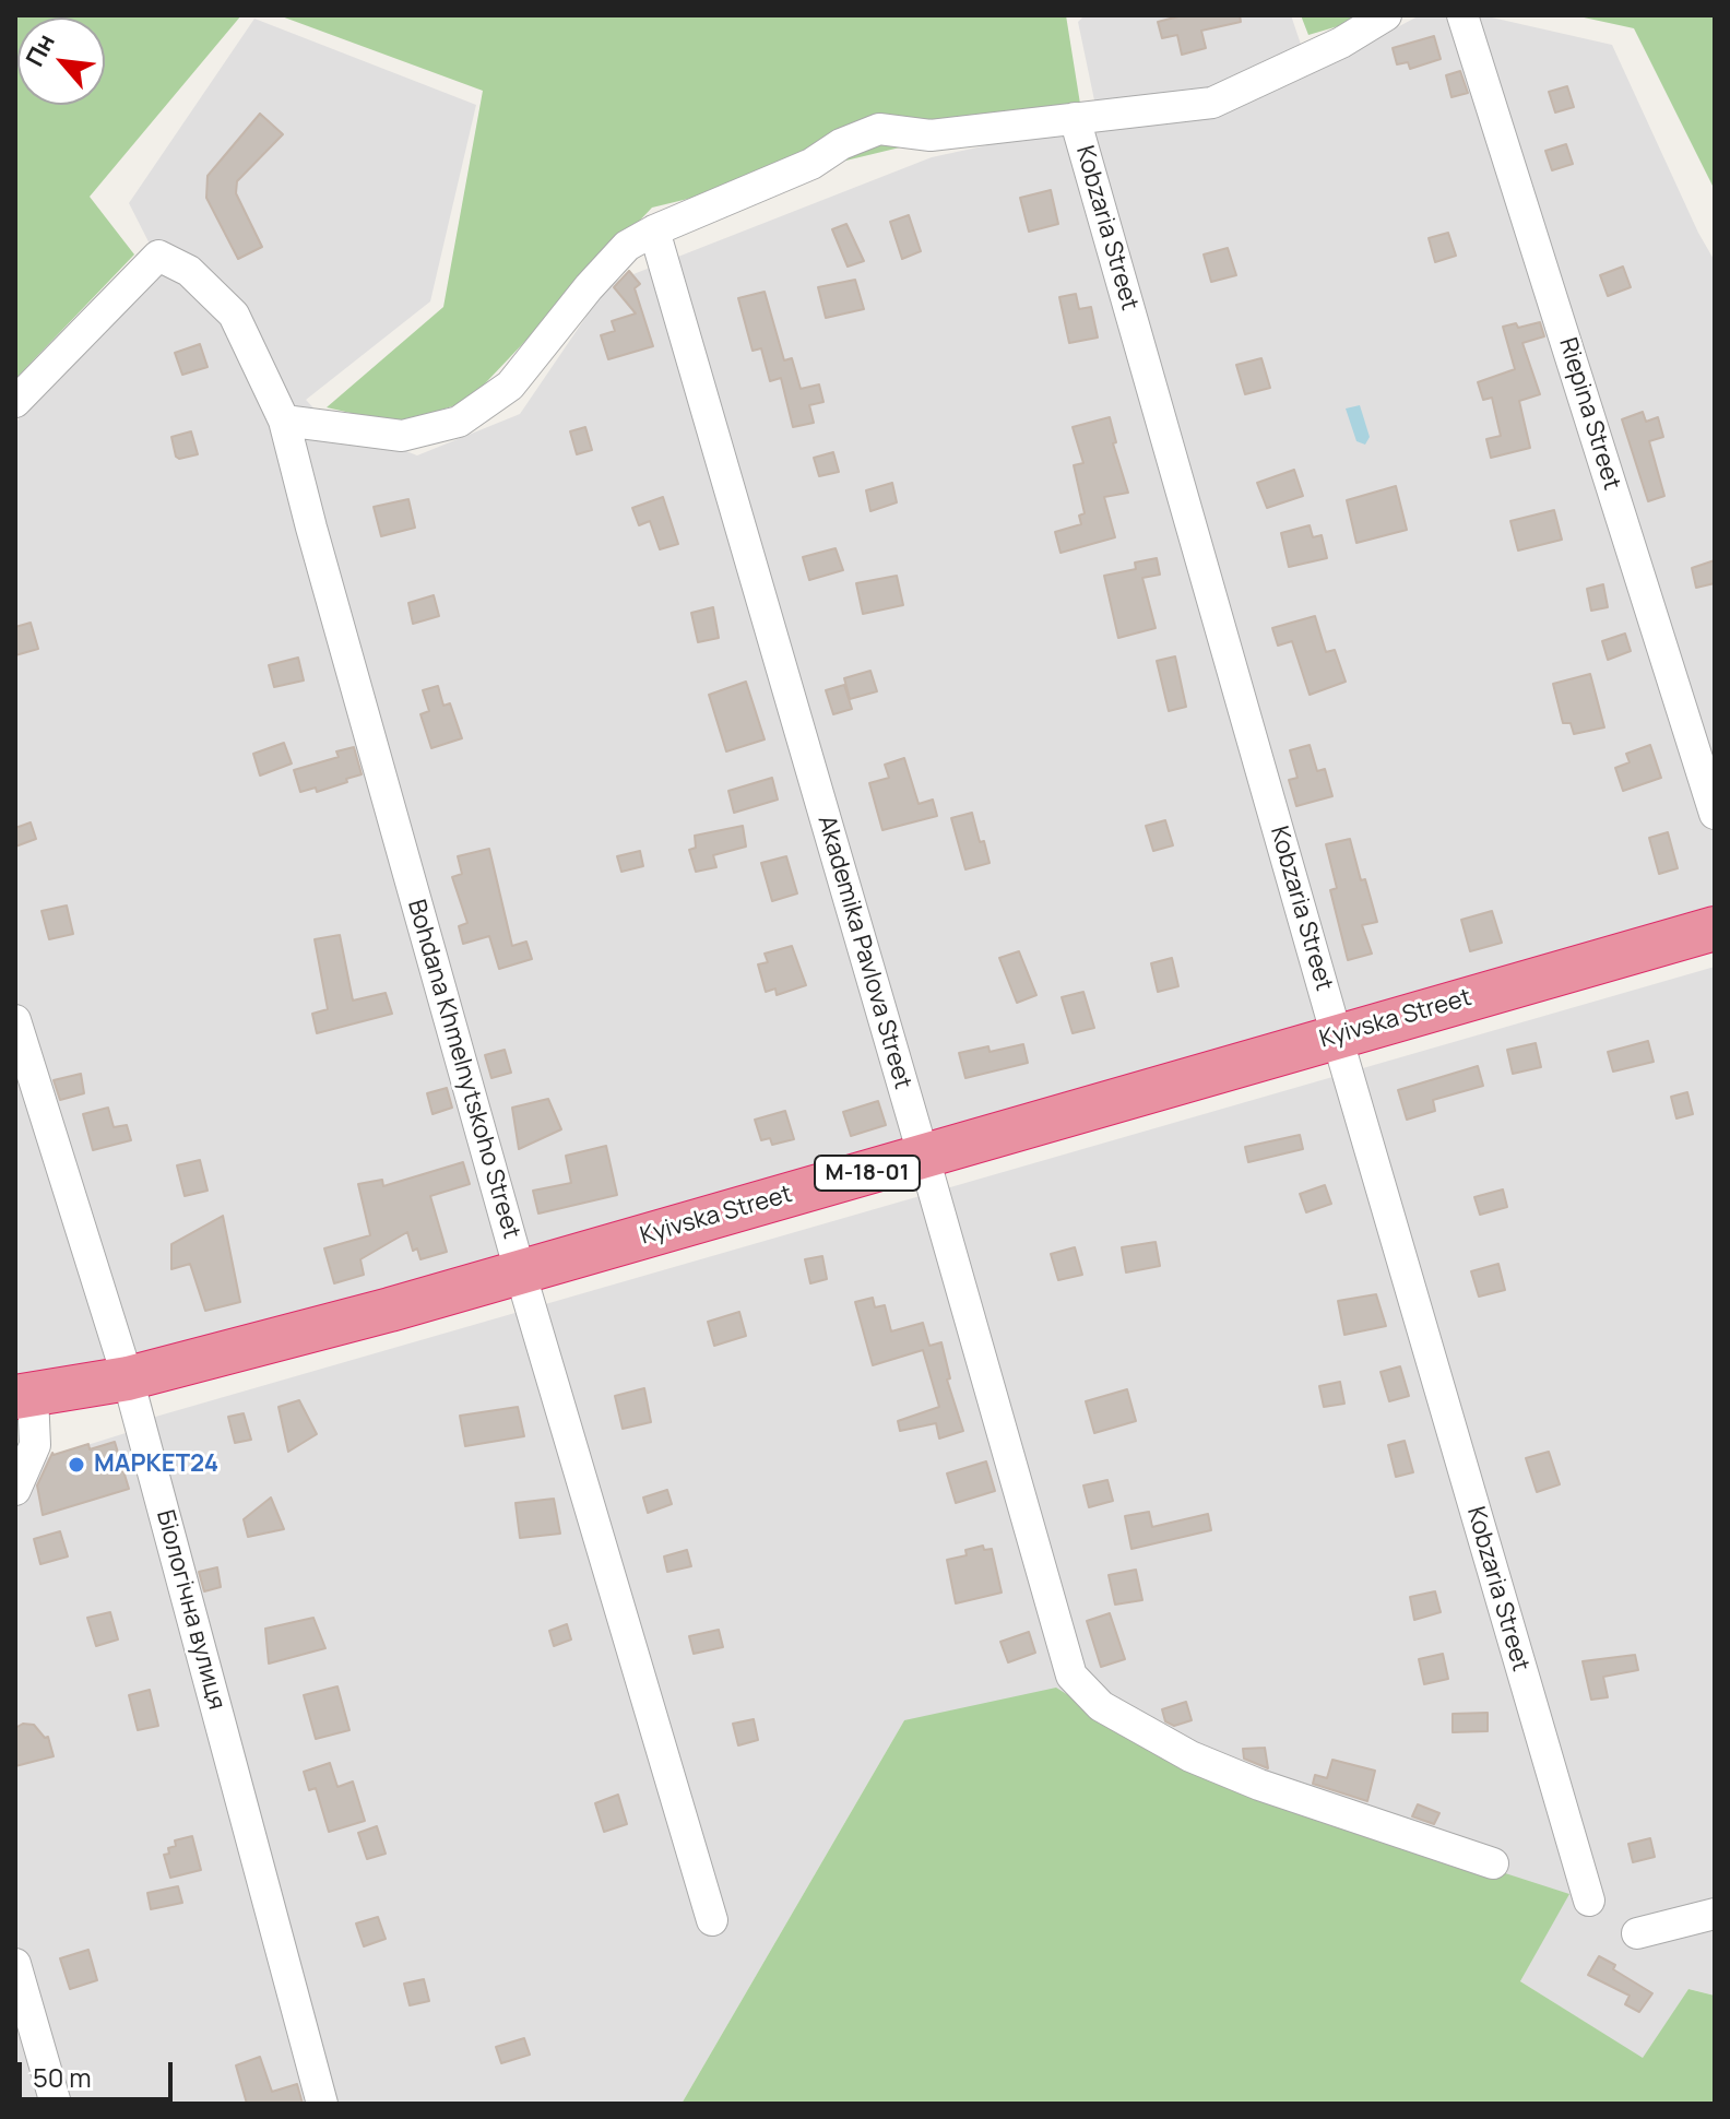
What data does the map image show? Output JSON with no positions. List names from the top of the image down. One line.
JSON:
{"streets":{"highway":["Kyivska Street","М-18-01"],"street":["Kobzaria Street","Riepina Street","Akademika Pavlova Street","Bohdana Khmelnytskoho Street","Біологічна вулиця"]},"crossings":[["Kobzaria Street","Kyivska Street"],["Akademika Pavlova Street","Kyivska Street"],["Kyivska Street","Bohdana Khmelnytskoho Street"],["Kyivska Street","Біологічна вулиця"]],"places":["МАРКЕТ24"],"scale_bar":"50 m","north":"top left"}
